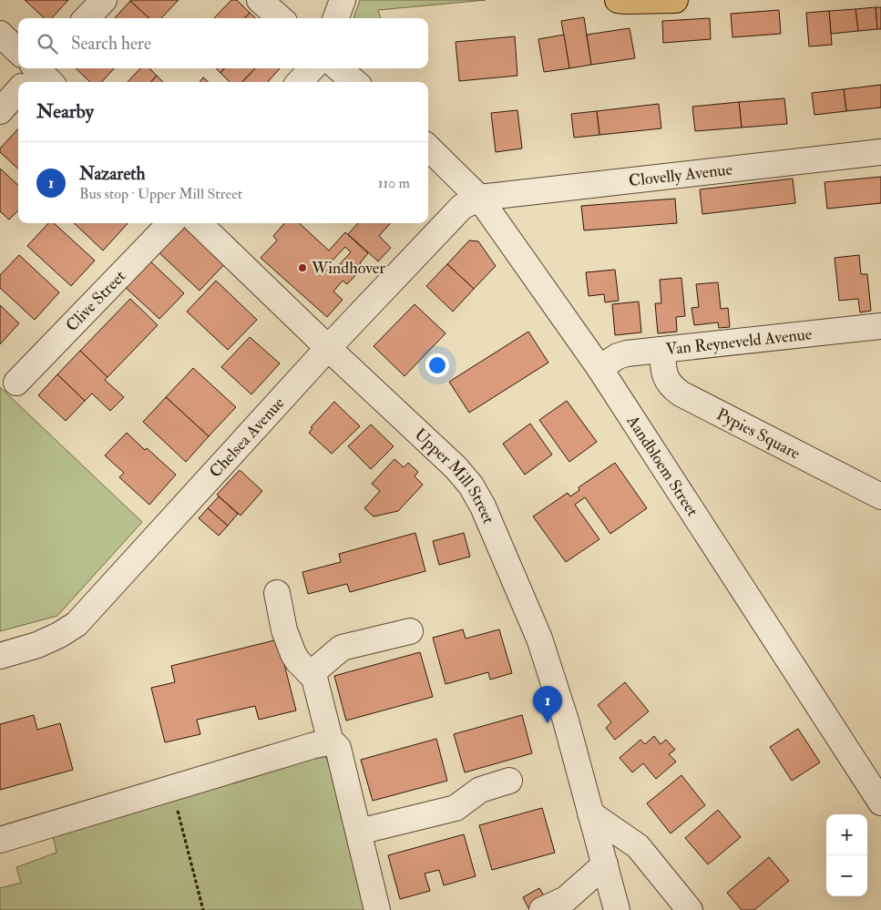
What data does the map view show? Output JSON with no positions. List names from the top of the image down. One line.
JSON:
{"streets":{"street":["Clovelly Avenue","Clive Street","Van Reyneveld Avenue","Pypies Square","Chelsea Avenue","Aandbloem Street","Upper Mill Street"]},"crossings":[["Clovelly Avenue","Chelsea Avenue"],["Clovelly Avenue","Aandbloem Street"],["Van Reyneveld Avenue","Pypies Square"],["Van Reyneveld Avenue","Aandbloem Street"],["Chelsea Avenue","Aandbloem Street"],["Chelsea Avenue","Upper Mill Street"]],"places":["Windhover"],"page":{"search":"Search here","heading":"Nearby","list":[{"mark":"1","name":"Nazareth","note":"Bus stop · Upper Mill Street","value":"110 m"}],"pins":"1","map_buttons":["+","−"]}}
